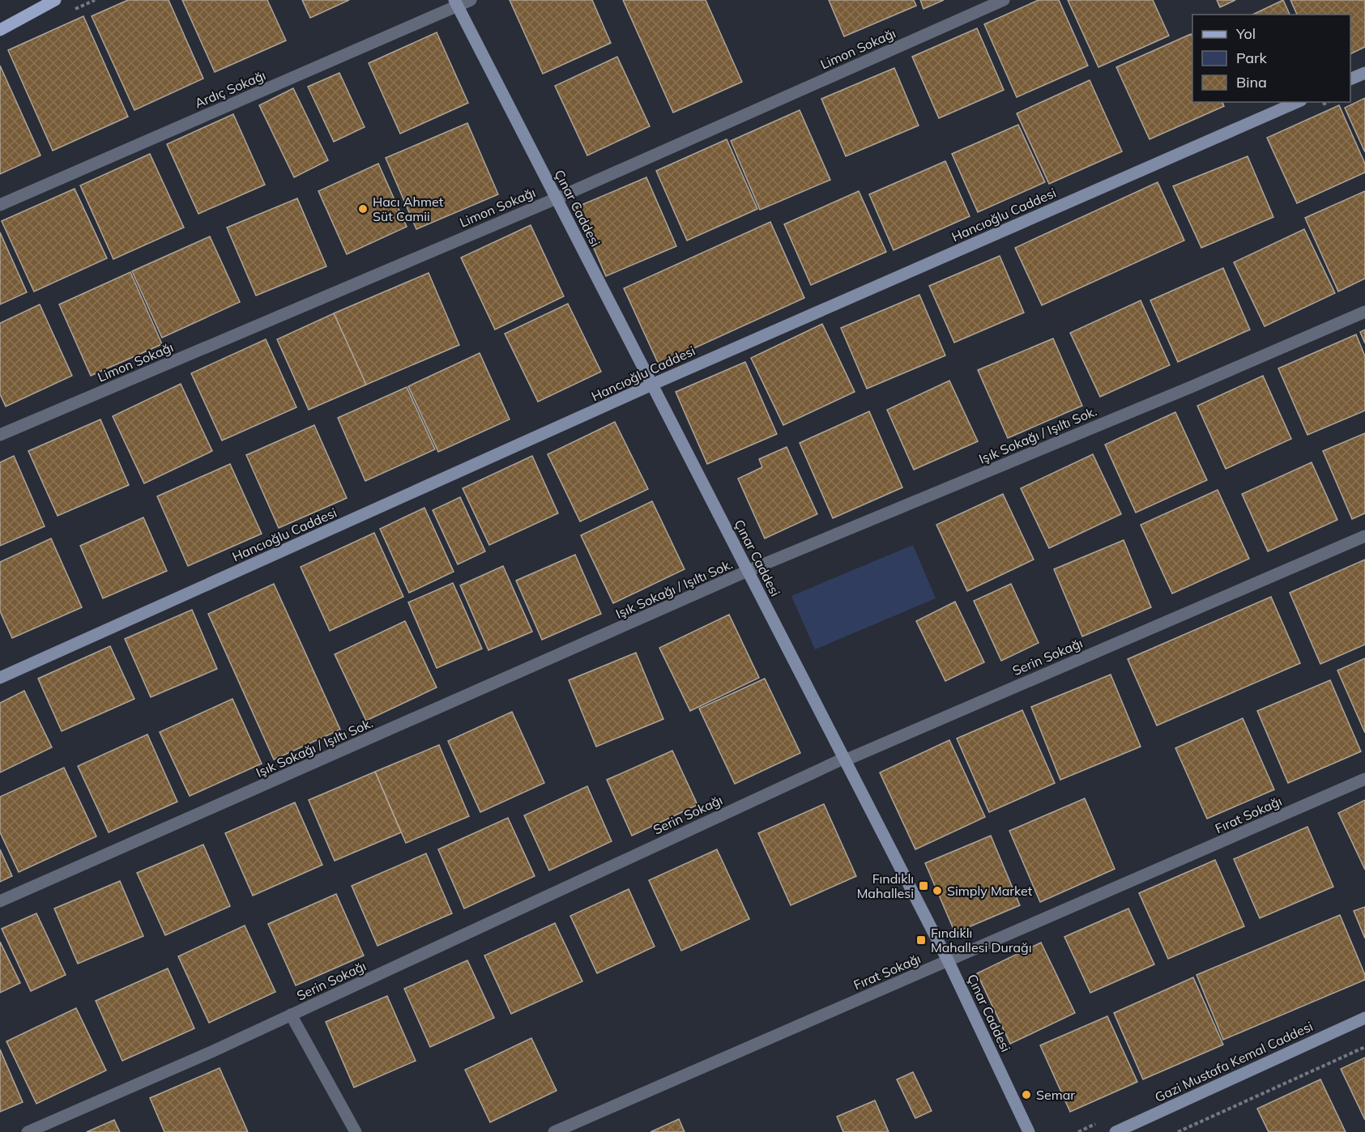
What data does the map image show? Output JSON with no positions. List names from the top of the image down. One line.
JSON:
{"streets":{"street":["Limon Sokağı","Ardıç Sokağı","Çınar Caddesi","Hancıoğlu Caddesi","Işık Sokağı / Işıltı Sok.","Serin Sokağı","Fırat Sokağı","Gazi Mustafa Kemal Caddesi"]},"crossings":[["Limon Sokağı","Çınar Caddesi"],["Ardıç Sokağı","Çınar Caddesi"],["Çınar Caddesi","Hancıoğlu Caddesi"],["Çınar Caddesi","Işık Sokağı / Işıltı Sok."],["Çınar Caddesi","Serin Sokağı"],["Çınar Caddesi","Fırat Sokağı"]],"places":{"other":["Hacı Ahmet Süt Camii","Simply Market","Semar"],"transit":["Fındıklı Mahallesi","Fındıklı Mahallesi Durağı"]},"legend":["Yol","Park","Bina"]}
